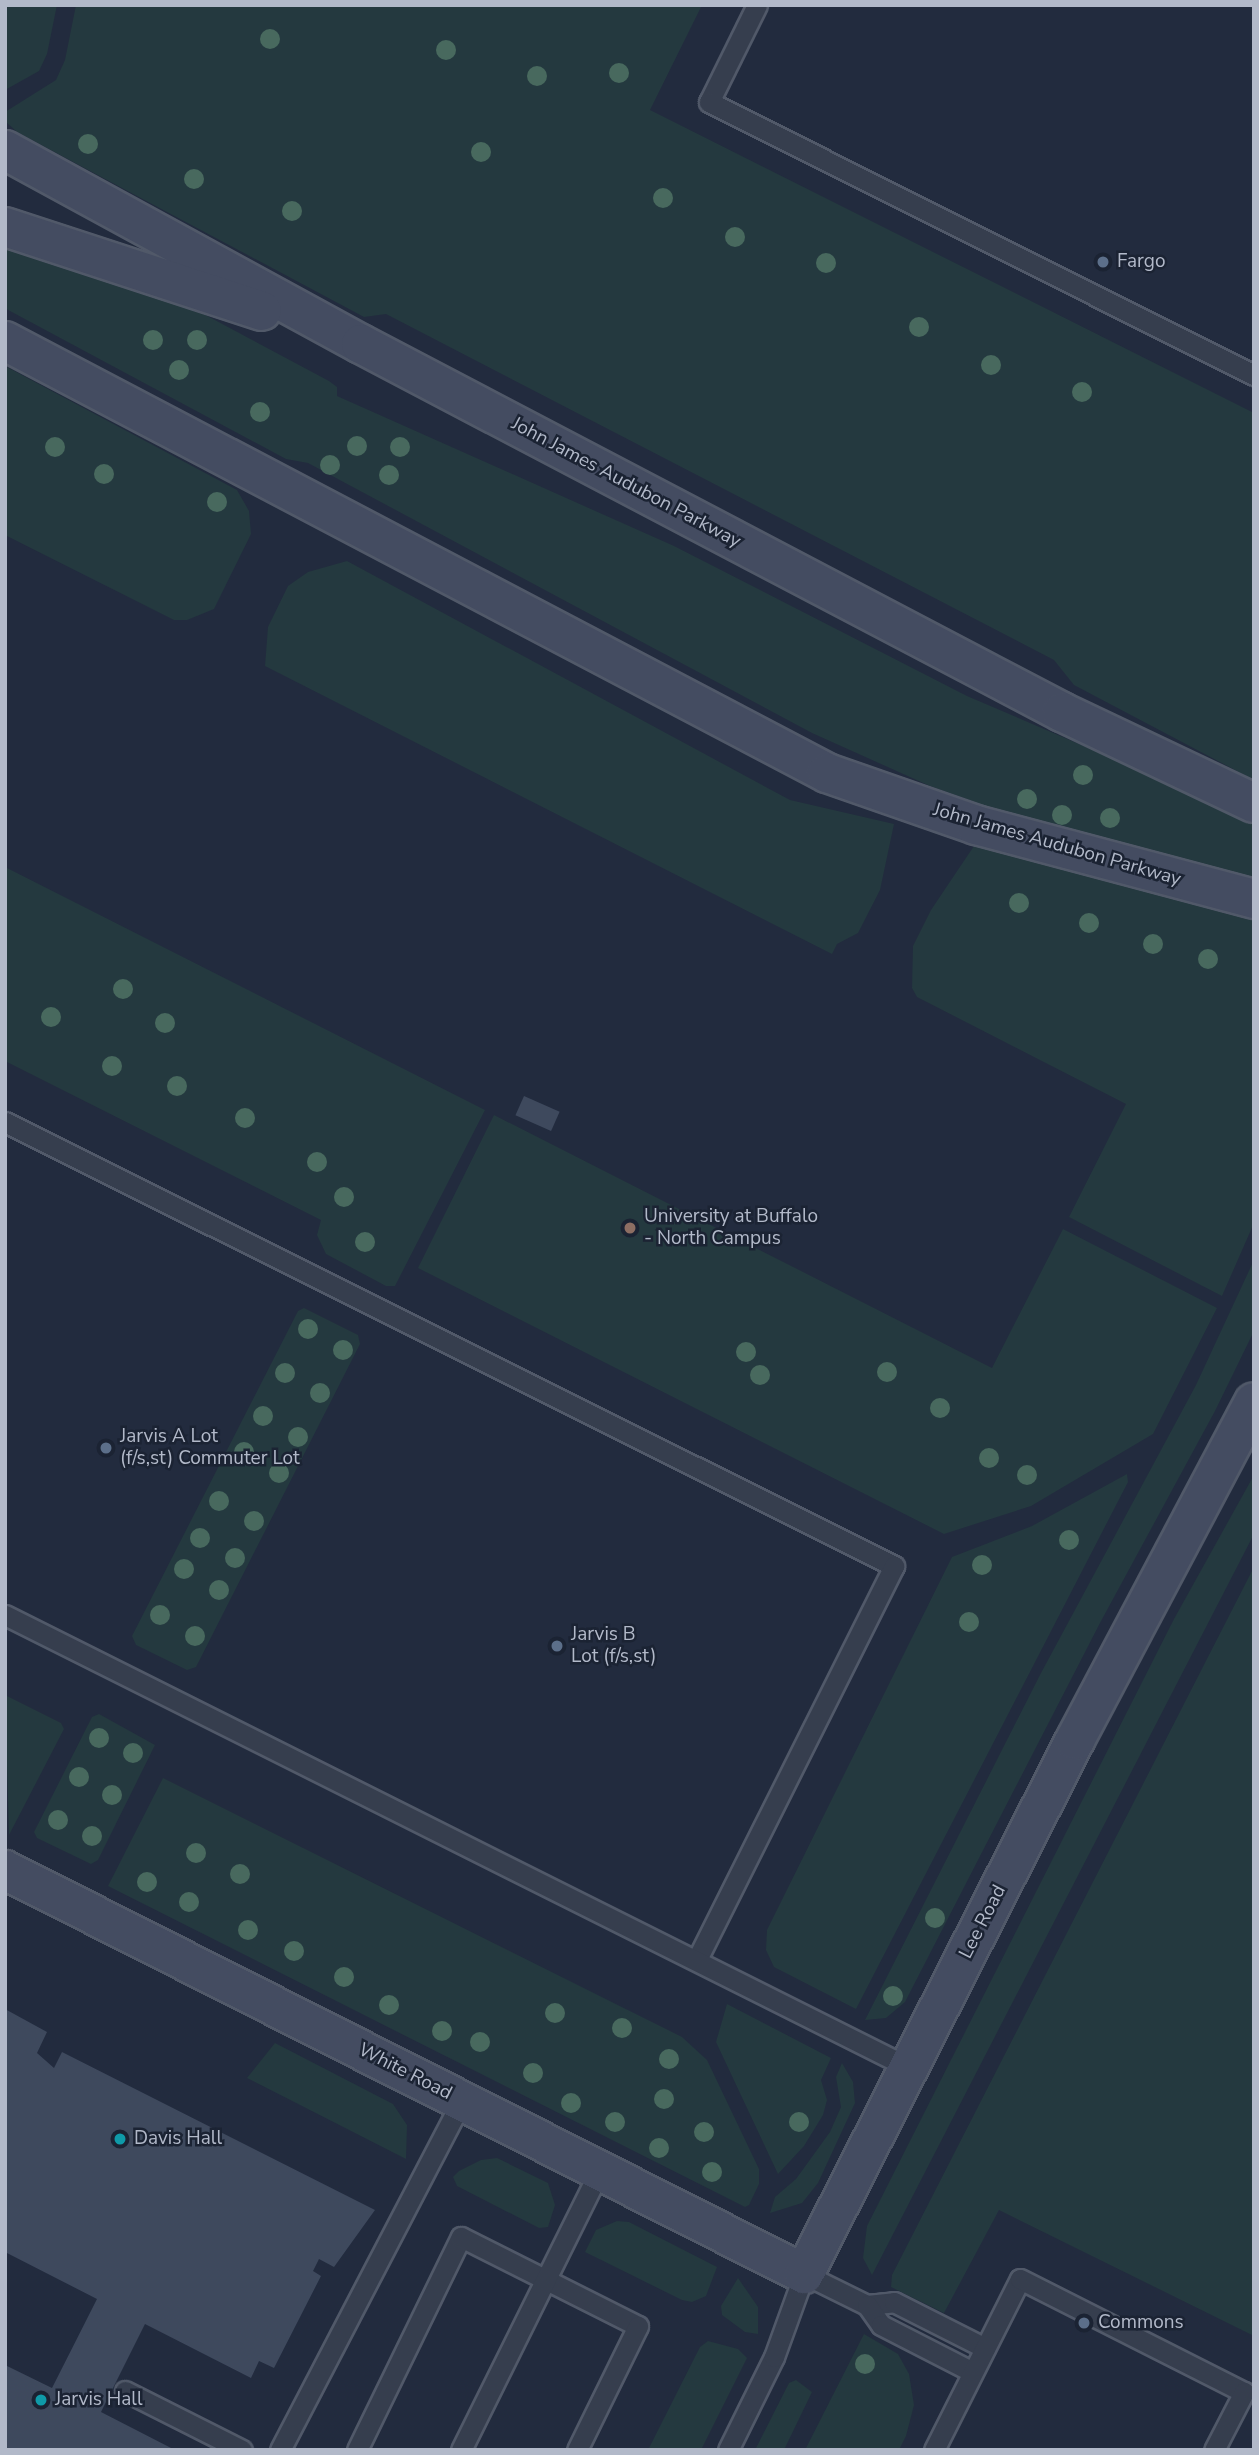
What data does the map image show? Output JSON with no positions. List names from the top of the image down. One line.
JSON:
{"streets":{"main road":["John James Audubon Parkway","Lee Road","White Road"]},"crossings":[["Lee Road","White Road"]],"places":["Fargo","University at Buffalo - North Campus","Jarvis A Lot (f/s,st) Commuter Lot","Jarvis B Lot (f/s,st)","Davis Hall","Commons","Jarvis Hall"]}
